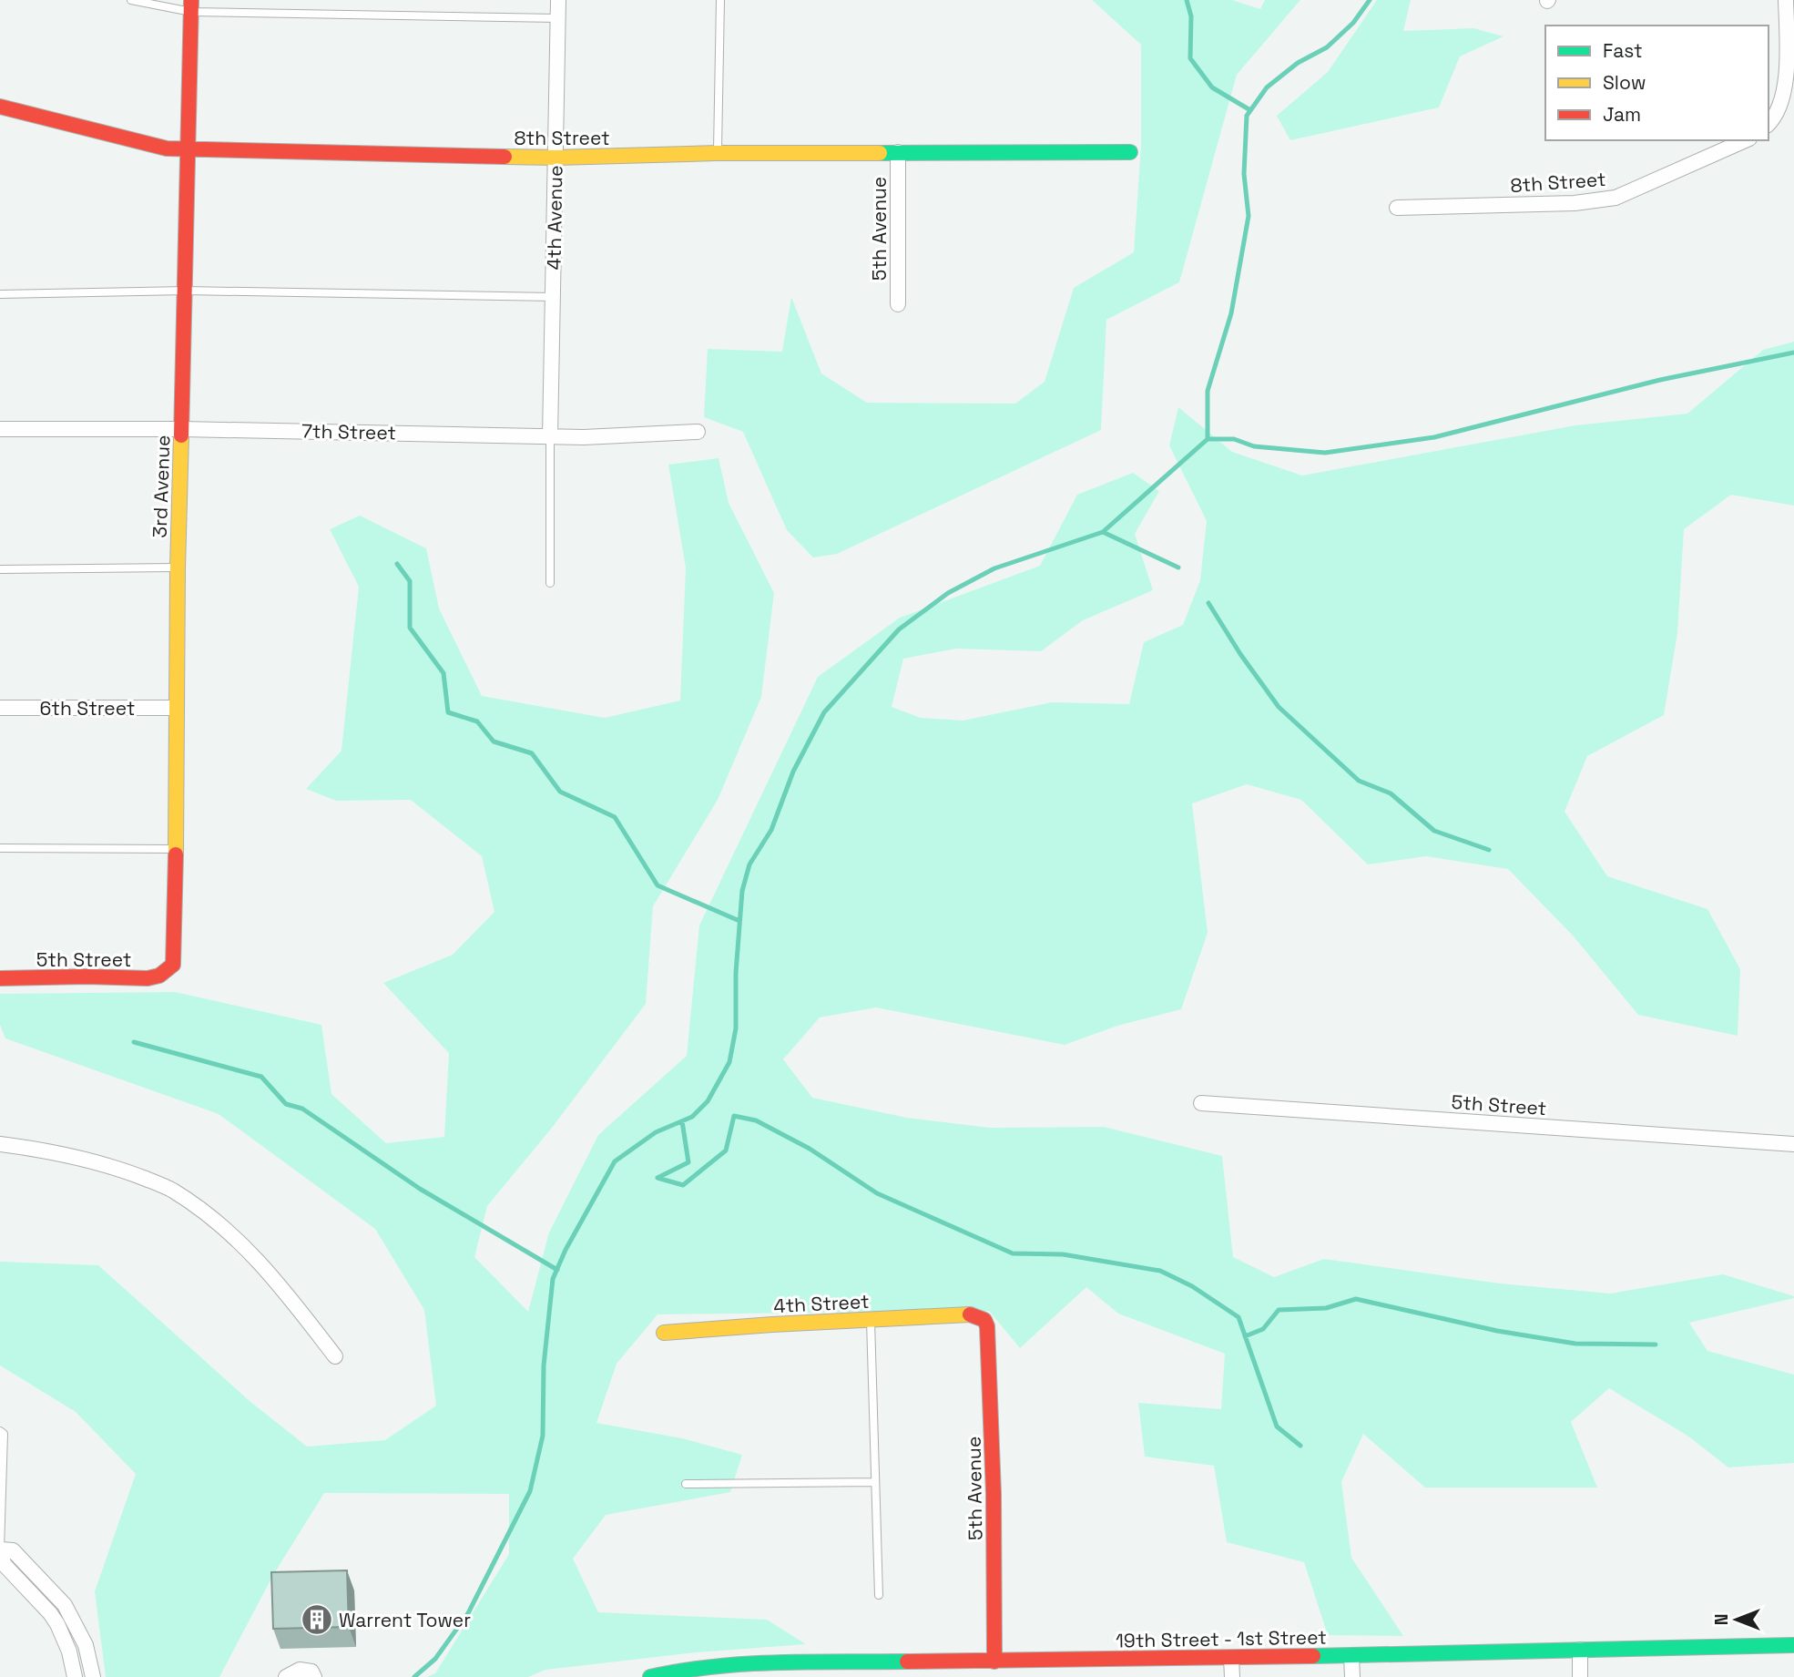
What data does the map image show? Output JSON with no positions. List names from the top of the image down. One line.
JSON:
{"streets":{"street":["8th Street","4th Avenue","5th Avenue","7th Street","3rd Avenue","6th Street","5th Street","4th Street","19th Street - 1st Street"]},"crossings":[["8th Street","4th Avenue"],["8th Street","5th Avenue"],["8th Street","3rd Avenue"],["4th Avenue","7th Street"],["5th Avenue","4th Street"],["5th Avenue","19th Street - 1st Street"],["7th Street","3rd Avenue"],["3rd Avenue","6th Street"],["3rd Avenue","5th Street"]],"places":{"building":["Warrent Tower"]},"legend":["Fast","Slow","Jam"],"north":"left"}
